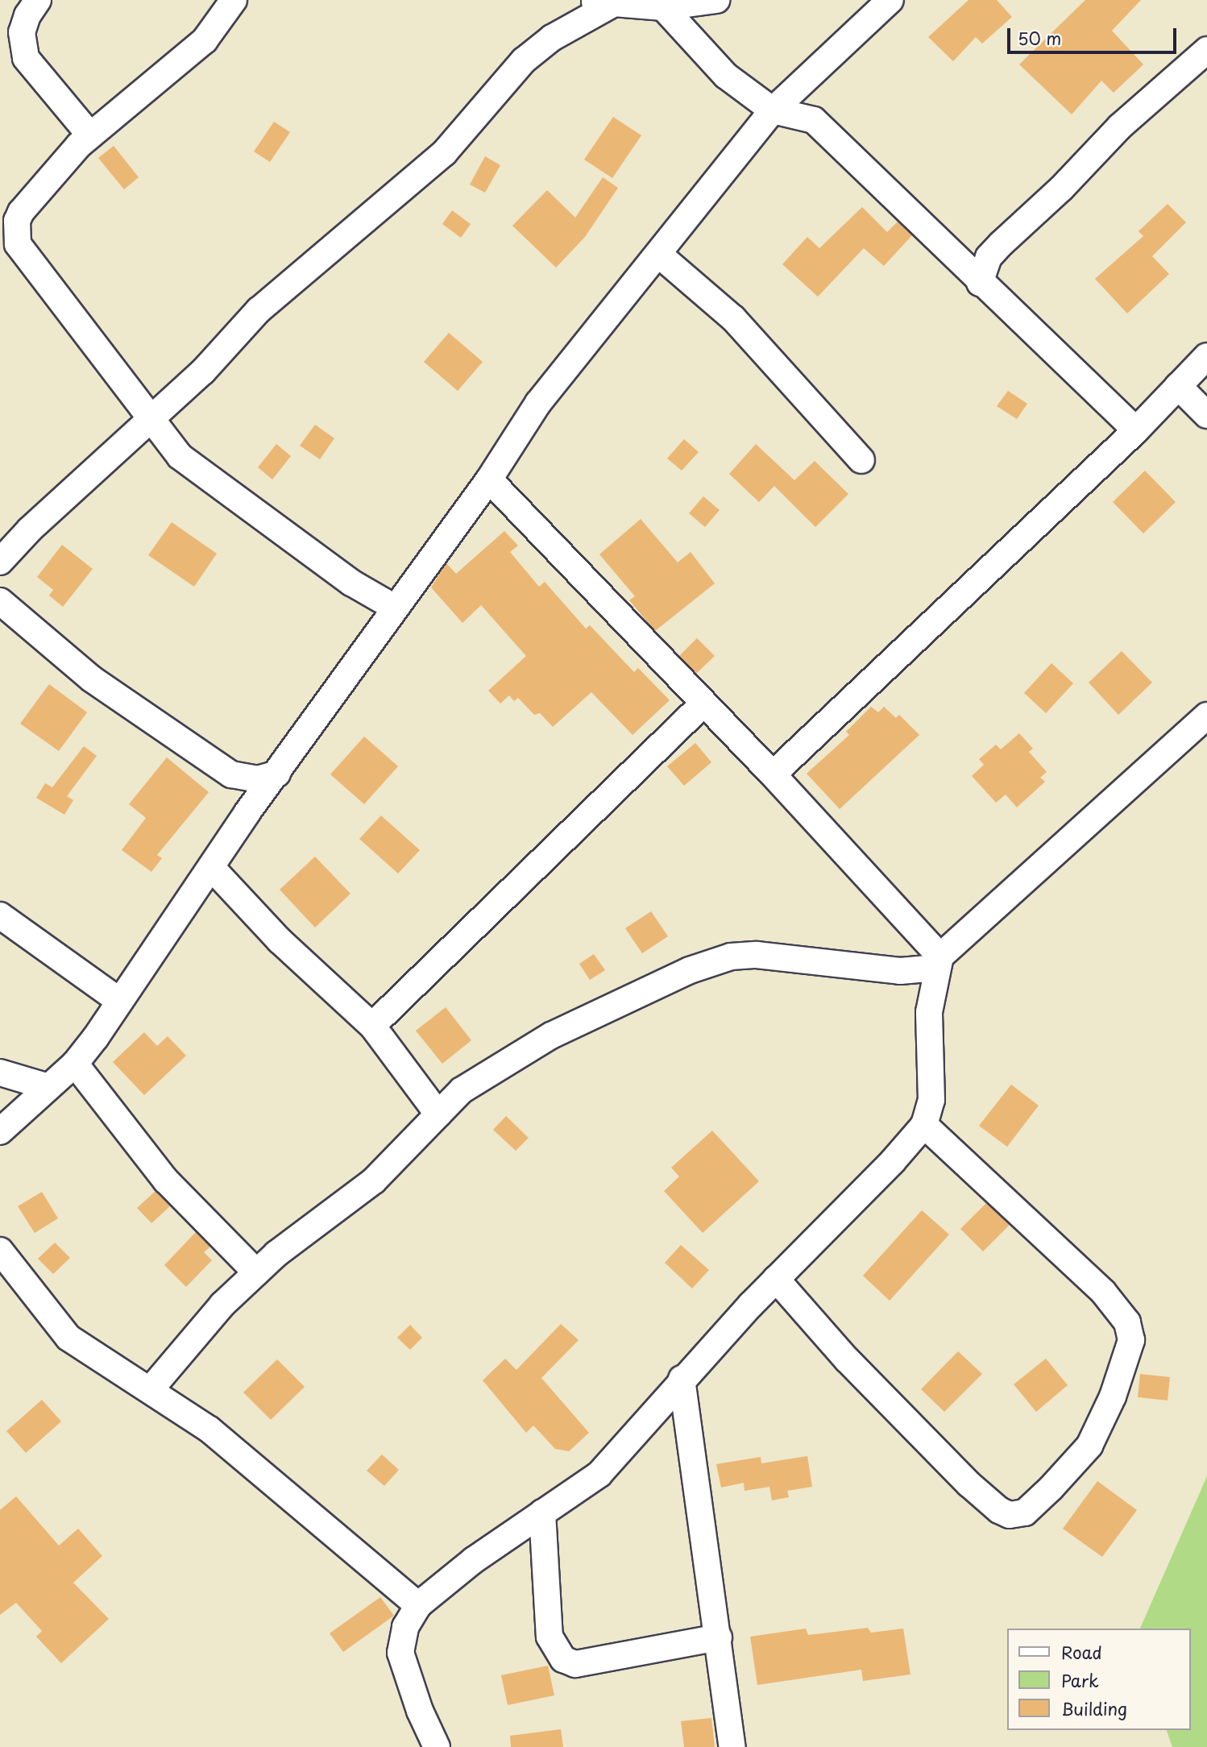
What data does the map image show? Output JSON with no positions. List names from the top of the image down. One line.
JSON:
{"legend":["Road","Park","Building"],"scale_bar":"50 m"}
